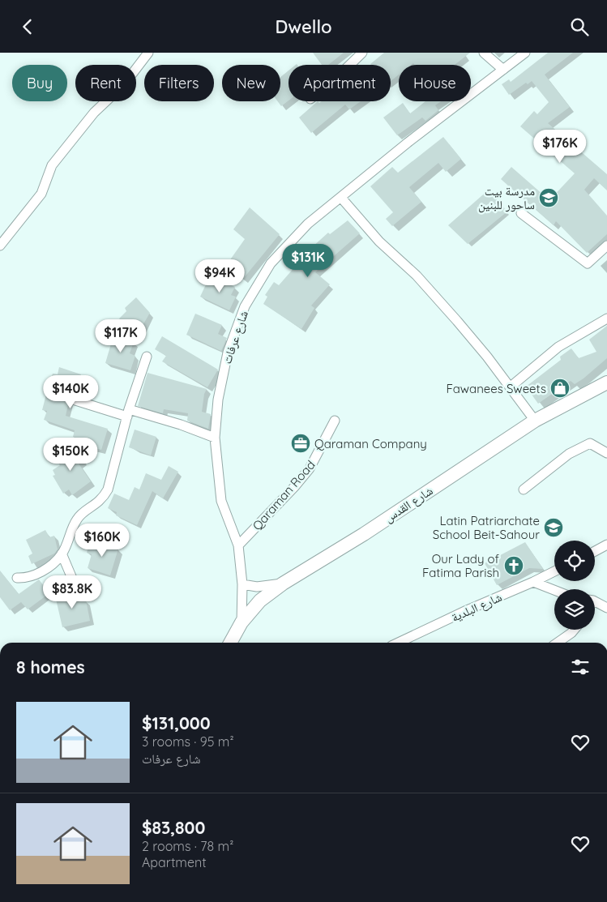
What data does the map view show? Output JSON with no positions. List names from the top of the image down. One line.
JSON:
{"streets":{"main road":["شارع القدس"],"street":["شارع عرفات","Qaraman Road","شارع البلدية"]},"crossings":[["شارع عرفات","Qaraman Road"],["شارع عرفات","شارع القدس"]],"places":{"school or university":["مدرسة بيت ساحور للبنين","Latin Patriarchate School Beit-Sahour"],"shop":["Fawanees Sweets"],"office":["Qaraman Company"],"church":["Our Lady of Fatima Parish"]},"page":{"header":"Dwello","chip":["Buy","Rent","Filters","New","Apartment","House"],"price":["$176K","$131K","$94K","$117K","$140K","$150K","$160K","$83.8K"],"heading":"8 homes","list":[{"name":"$131,000","note":"3 rooms · 95 m² · شارع عرفات"},{"name":"$83,800","note":"2 rooms · 78 m² · Apartment"}]}}
